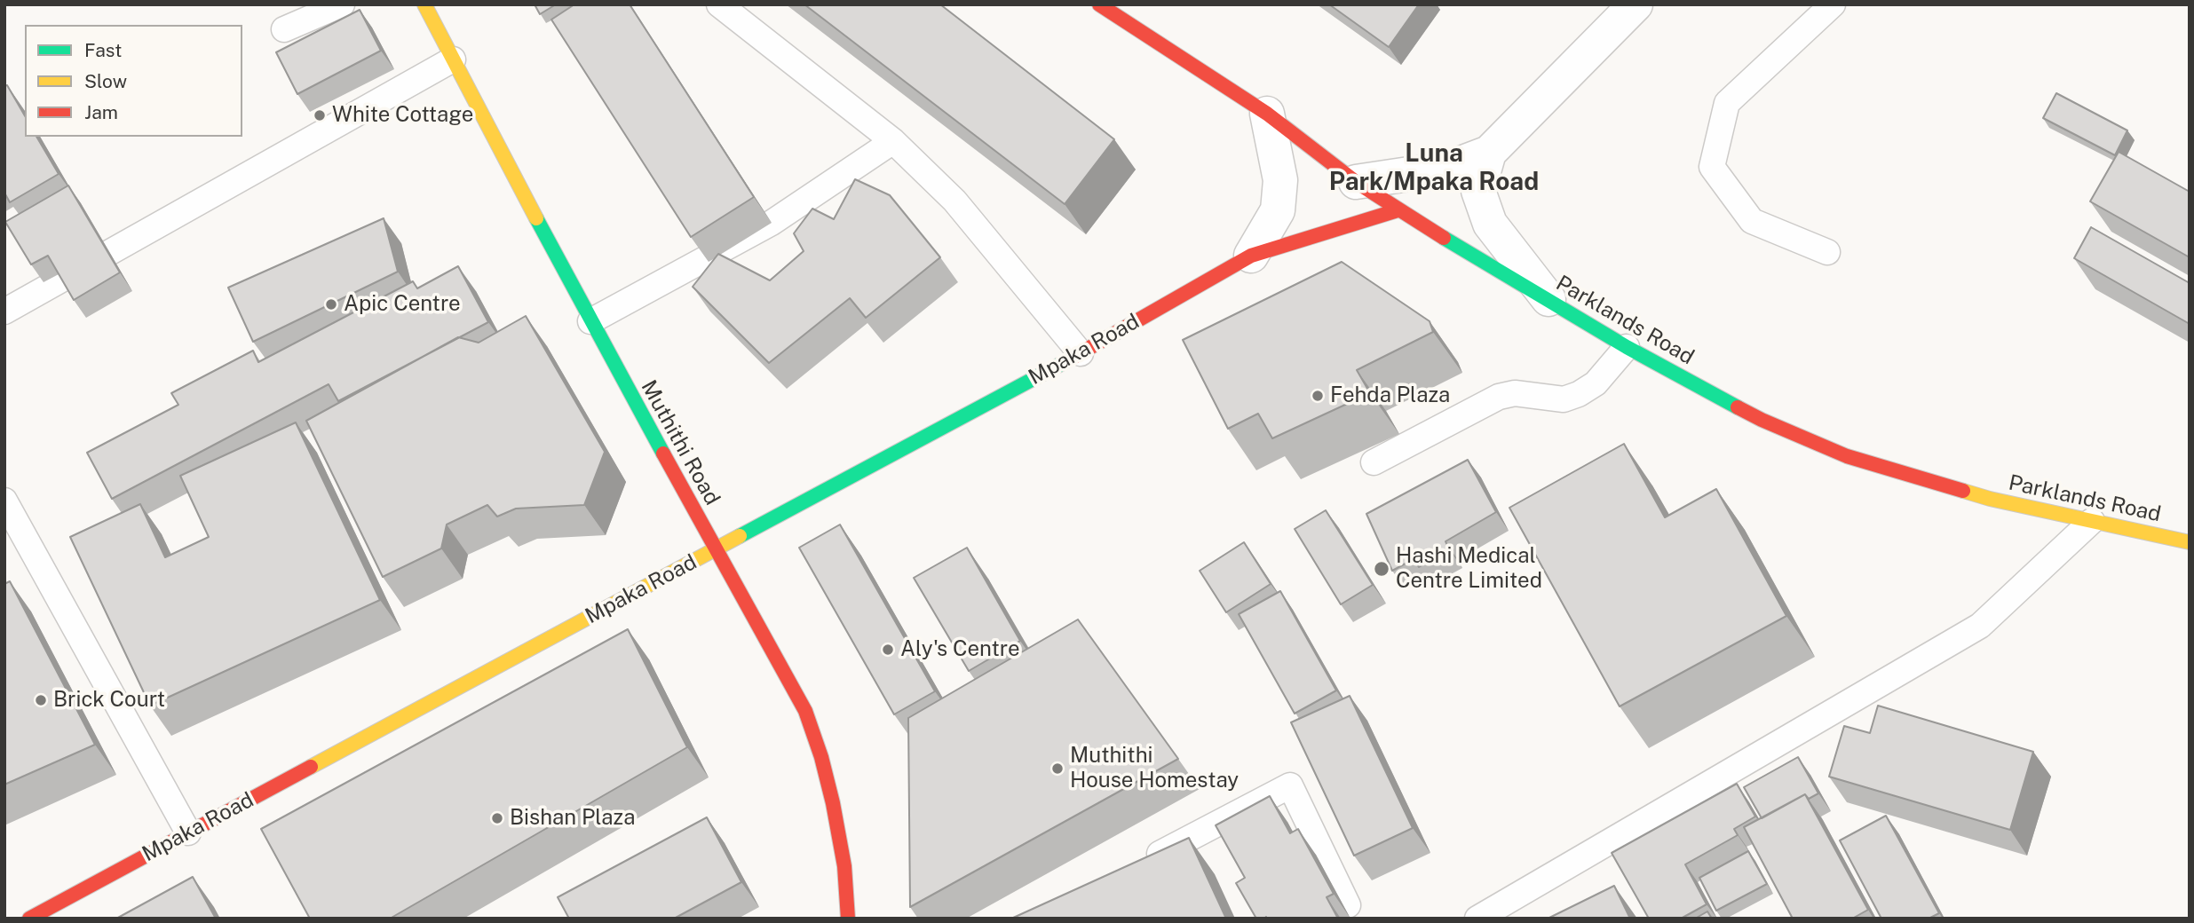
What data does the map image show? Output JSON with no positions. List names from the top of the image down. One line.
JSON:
{"streets":{"street":["Parklands Road","Mpaka Road","Muthithi Road"]},"crossings":[["Parklands Road","Mpaka Road"],["Mpaka Road","Muthithi Road"]],"districts":["Luna Park/Mpaka Road"],"places":["White Cottage","Apic Centre","Fehda Plaza","Hashi Medical Centre Limited","Aly's Centre","Brick Court","Muthithi House Homestay","Bishan Plaza"],"legend":["Fast","Slow","Jam"]}
